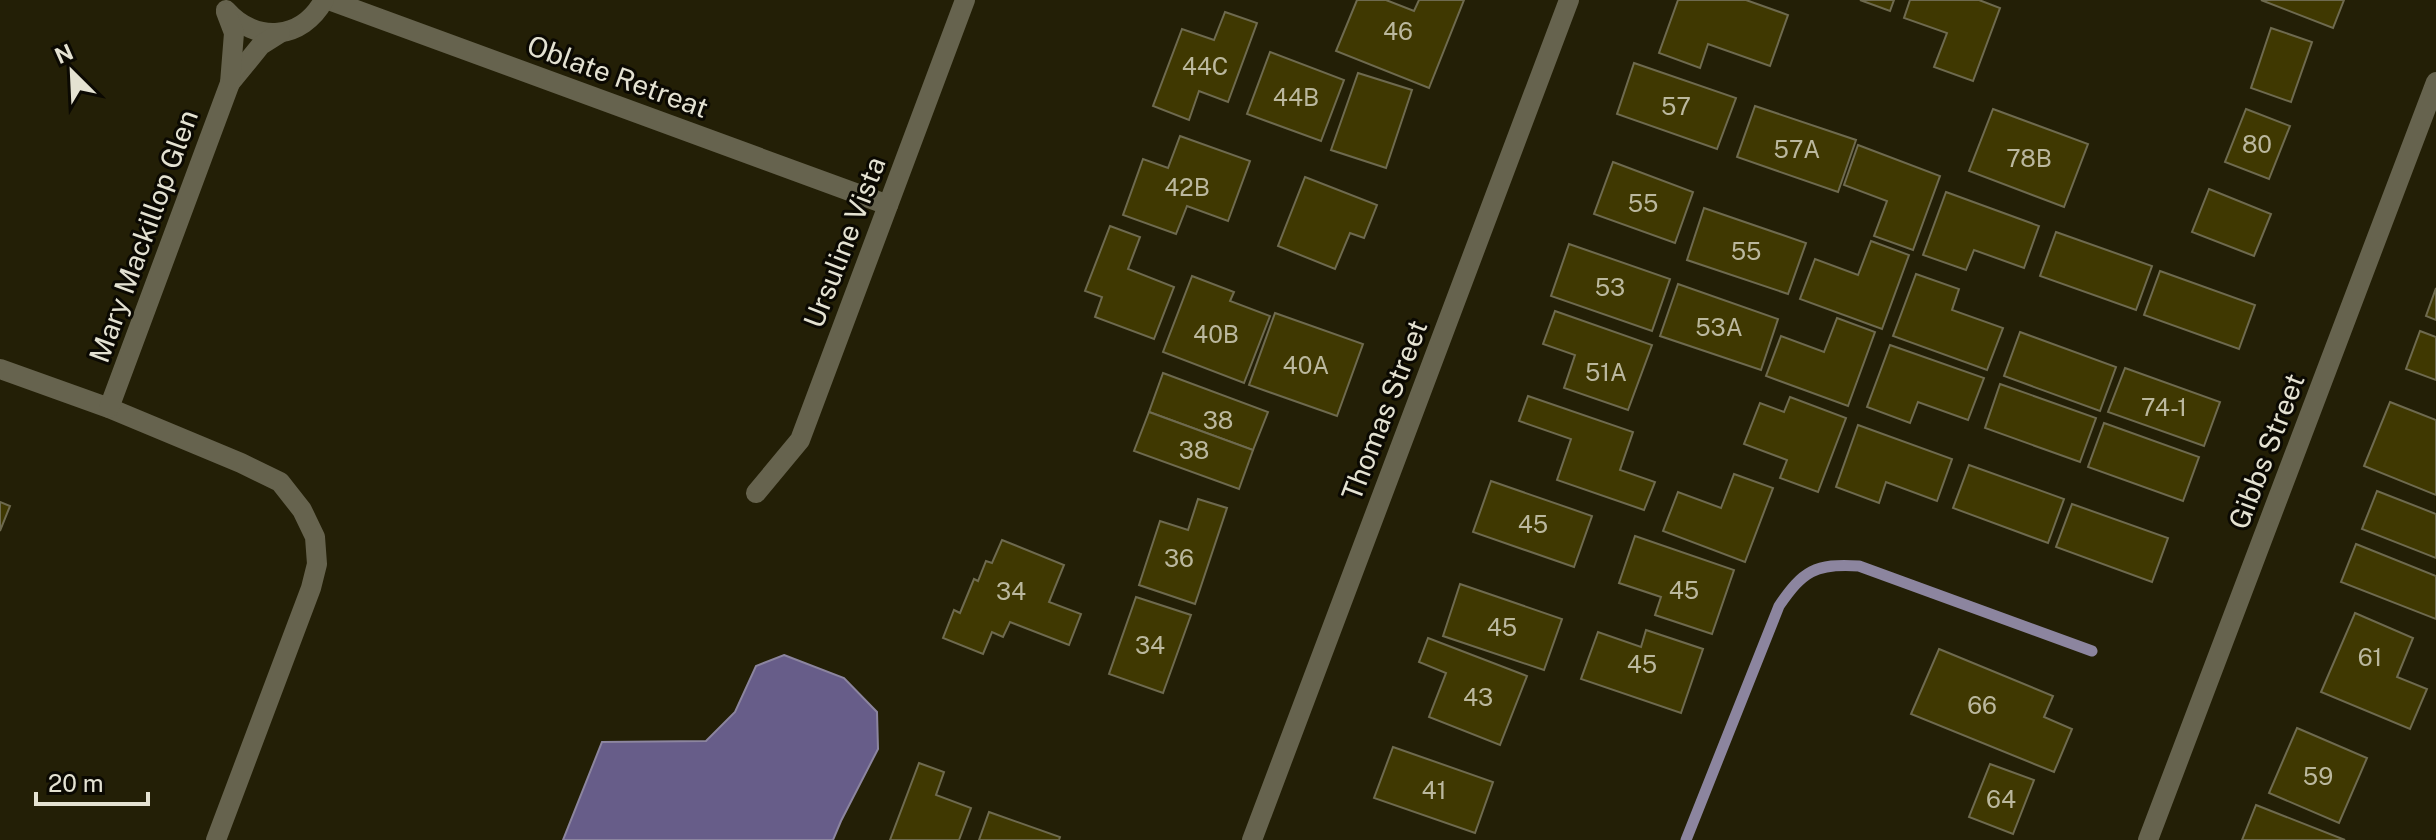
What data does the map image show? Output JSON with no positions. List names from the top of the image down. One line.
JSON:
{"streets":{"street":["Oblate Retreat","Mary Mackillop Glen","Ursuline Vista","Thomas Street","Gibbs Street"]},"crossings":[["Oblate Retreat","Ursuline Vista"]],"house_numbers":["46","44C","44B","57","80","57A","78B","42B","55","55","53","53A","40B","40A","51A","74-1","38","38","45","36","45","34","45","34","61","45","43","66","59","41","64"],"scale_bar":"20 m","north":"top left"}
